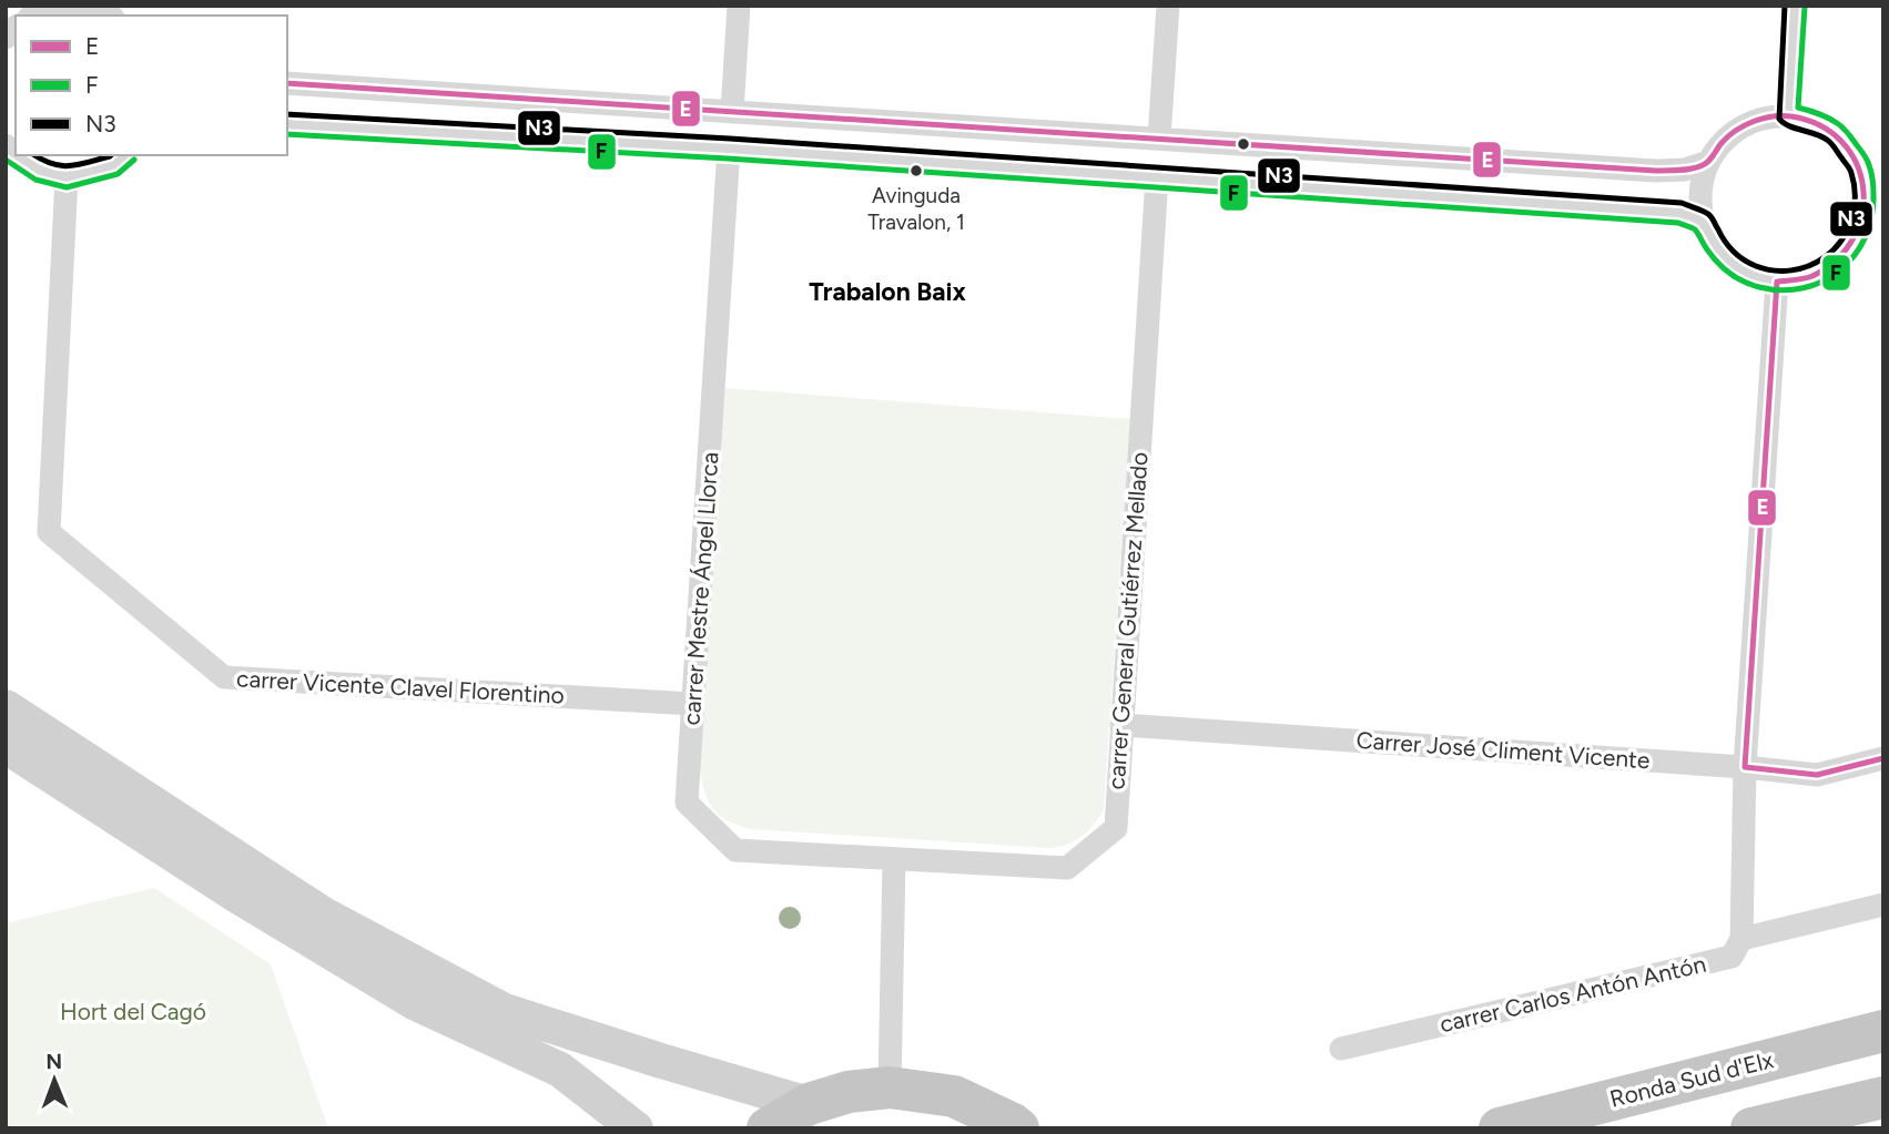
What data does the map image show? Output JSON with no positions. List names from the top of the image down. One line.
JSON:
{"streets":{"highway":["Ronda Sud d'Elx"],"street":["carrer Mestre Ángel Llorca","carrer General Gutiérrez Mellado","carrer Vicente Clavel Florentino","Carrer José Climent Vicente","carrer Carlos Antón Antón"]},"crossings":[["carrer Mestre Ángel Llorca","carrer General Gutiérrez Mellado"],["carrer Mestre Ángel Llorca","carrer Vicente Clavel Florentino"],["carrer General Gutiérrez Mellado","Carrer José Climent Vicente"]],"districts":["Trabalon Baix"],"parks":["Hort del Cagó"],"places":["Avinguda Travalon, 1"],"lines":["transit line N3","transit line F","transit line E"],"legend":["E","F","N3"],"north":"top"}
